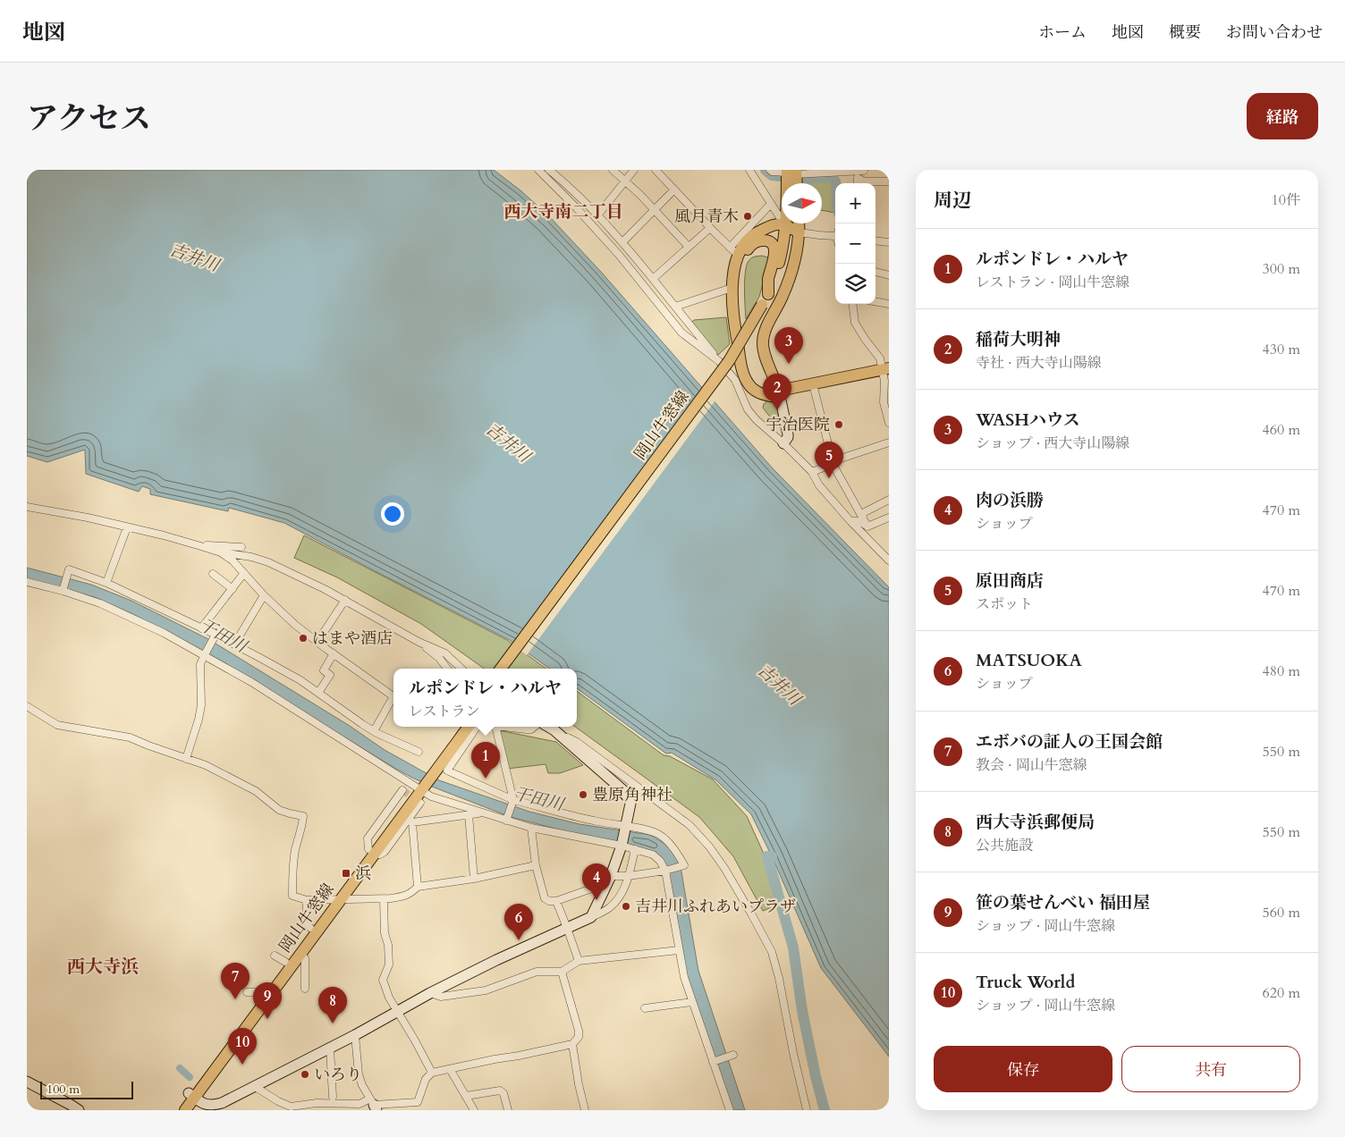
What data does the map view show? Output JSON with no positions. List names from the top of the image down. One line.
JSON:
{"streets":{"main road":["岡山牛窓線"]},"districts":["西大寺南二丁目","西大寺浜"],"water":["吉井川","干田川"],"places":{"other":["風月青木","宇治医院","はまや酒店","豊原角神社","吉井川ふれあいプラザ","いろり"],"transit":["浜"]},"scale_bar":"100 m","north":"right","page":{"header":"地図","nav":["ホーム","地図","概要","お問い合わせ"],"title":"アクセス","buttons":["経路",["保存","共有"]],"heading":["周辺","10件"],"map_buttons":["+","−"],"list":[{"mark":"1","name":"ルポンドレ・ハルヤ","note":"レストラン · 岡山牛窓線","value":"300 m"},{"mark":"2","name":"稲荷大明神","note":"寺社 · 西大寺山陽線","value":"430 m"},{"mark":"3","name":"WASHハウス","note":"ショップ · 西大寺山陽線","value":"460 m"},{"mark":"4","name":"肉の浜勝","note":"ショップ","value":"470 m"},{"mark":"5","name":"原田商店","note":"スポット","value":"470 m"},{"mark":"6","name":"MATSUOKA","note":"ショップ","value":"480 m"},{"mark":"7","name":"エボバの証人の王国会館","note":"教会 · 岡山牛窓線","value":"550 m"},{"mark":"8","name":"西大寺浜郵便局","note":"公共施設","value":"550 m"},{"mark":"9","name":"笹の葉せんべい 福田屋","note":"ショップ · 岡山牛窓線","value":"560 m"},{"mark":"10","name":"Truck World","note":"ショップ · 岡山牛窓線","value":"620 m"}],"pins":["3","2","5","1","4","6","7","9","8","10"],"popup":["ルポンドレ・ハルヤ","レストラン"],"scale":"100 m"}}
